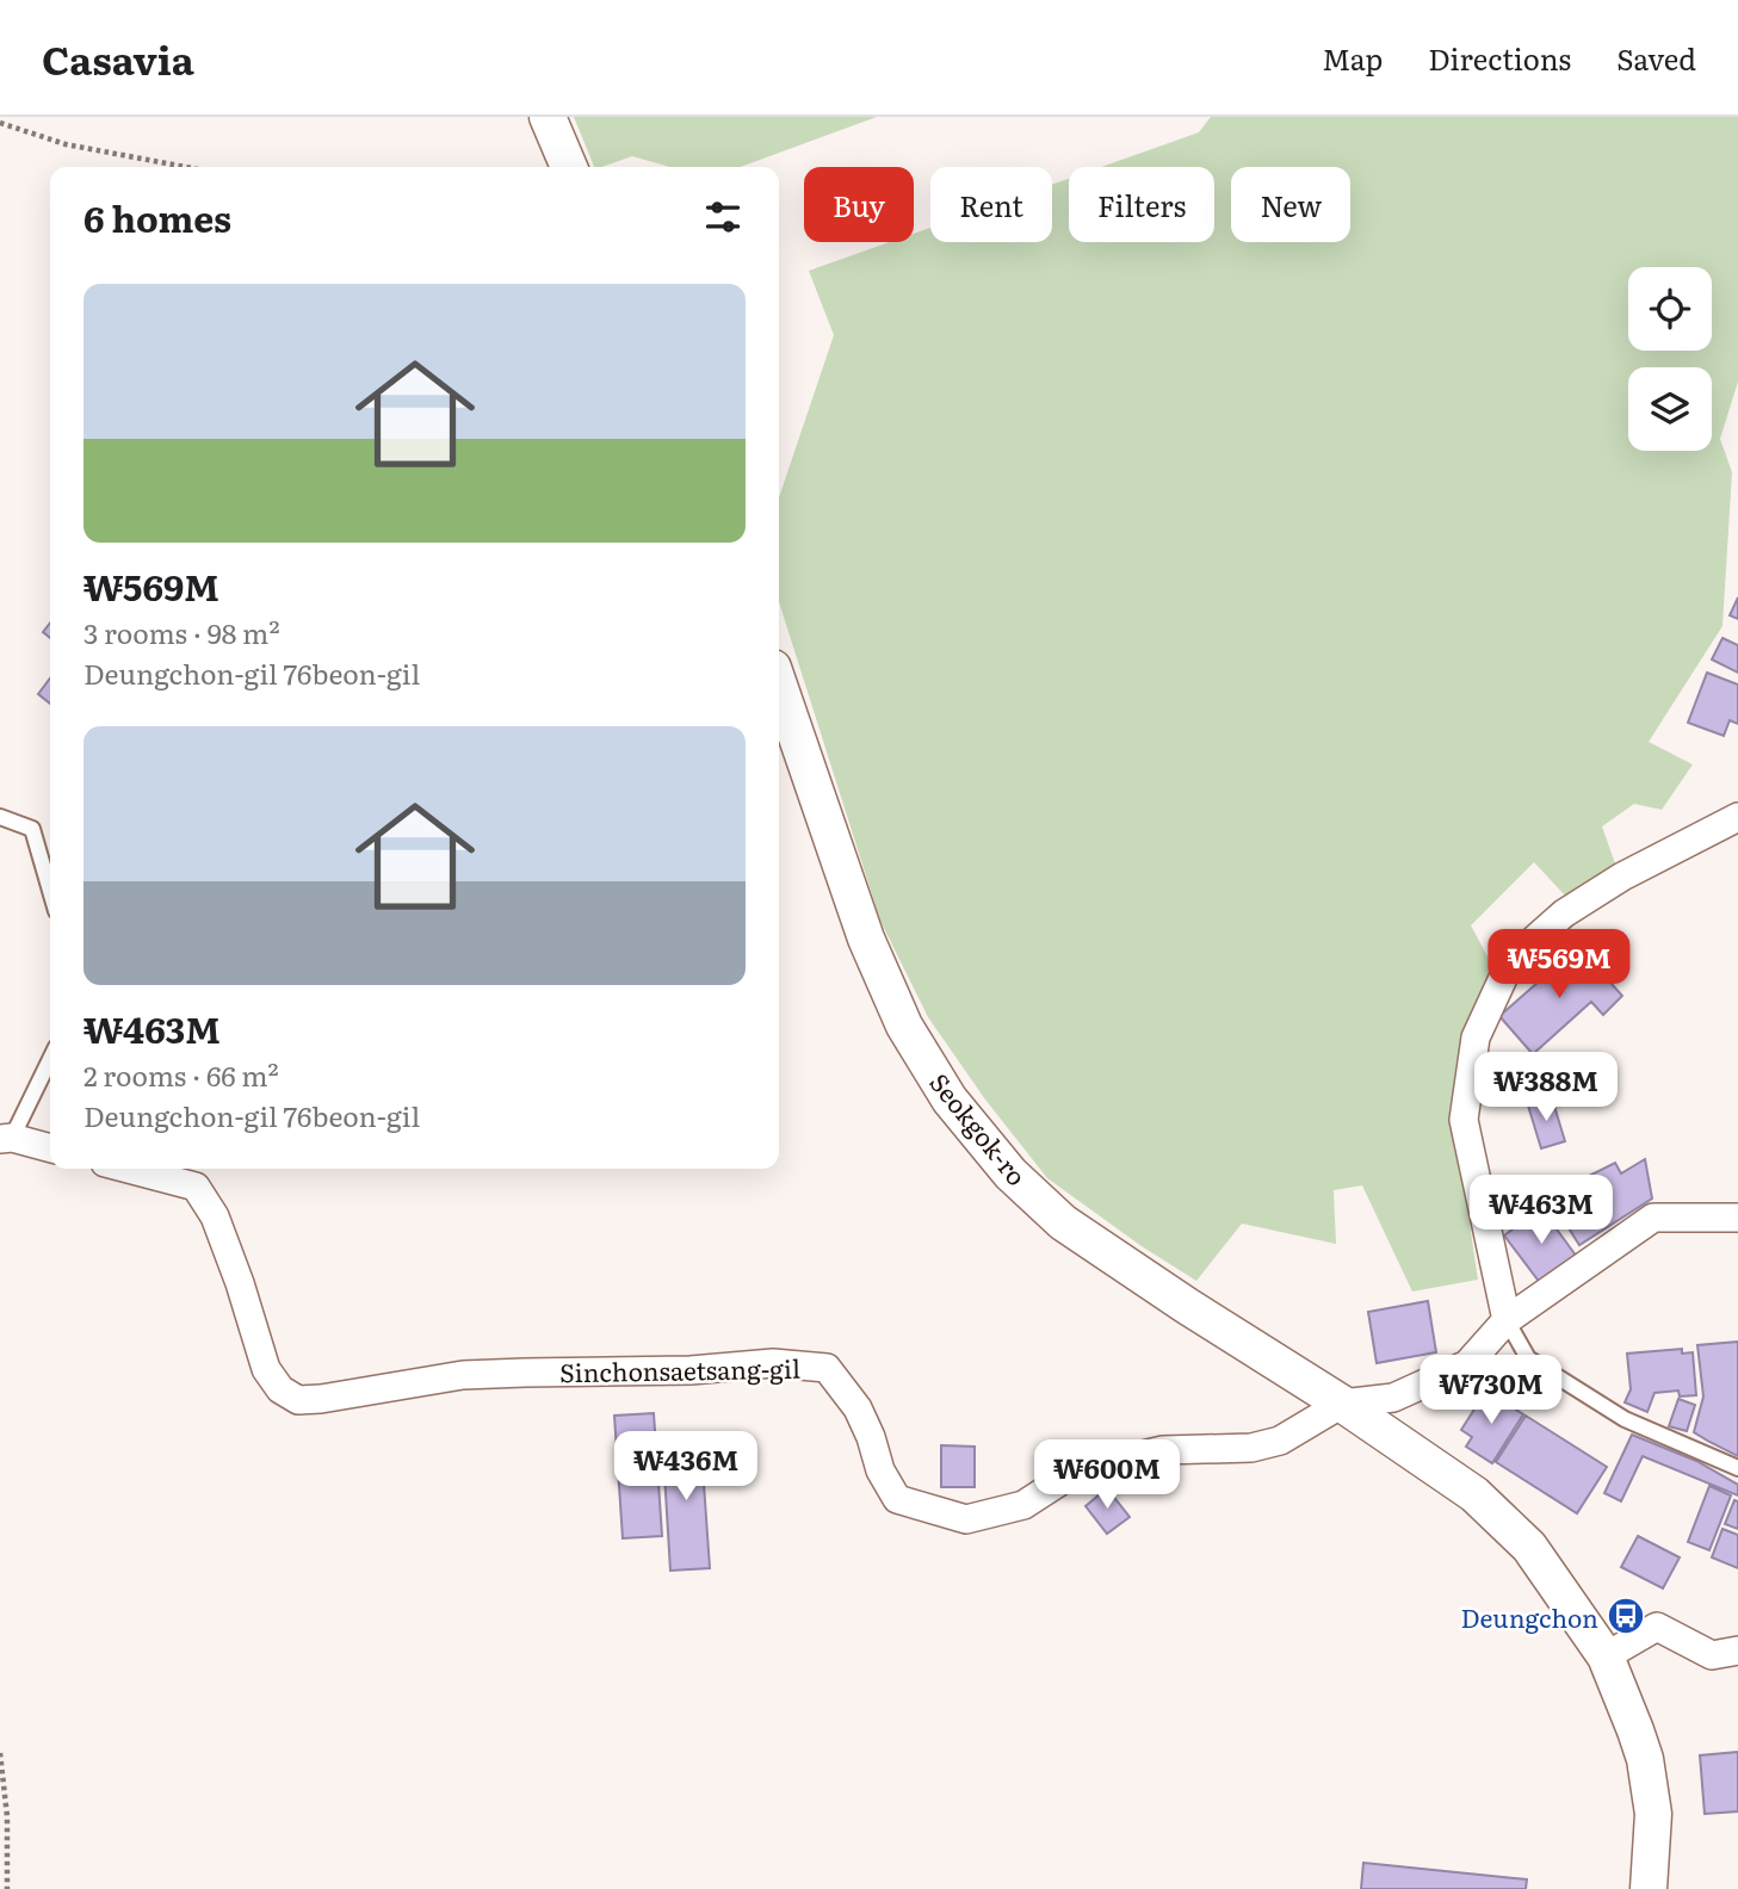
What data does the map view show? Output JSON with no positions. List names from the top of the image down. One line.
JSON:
{"streets":{"street":["Seokgok-ro","Sinchonsaetsang-gil"]},"crossings":[["Seokgok-ro","Sinchonsaetsang-gil"]],"places":{"bus stop":["Deungchon"]},"page":{"header":"Casavia","nav":["Map","Directions","Saved"],"chip":["Buy","Rent","Filters","New"],"heading":"6 homes","list":[{"name":"₩569M","note":"3 rooms · 98 m² · Deungchon-gil 76beon-gil"},{"name":"₩463M","note":"2 rooms · 66 m² · Deungchon-gil 76beon-gil"}],"price":["₩569M","₩388M","₩463M","₩730M","₩436M","₩600M"]}}
